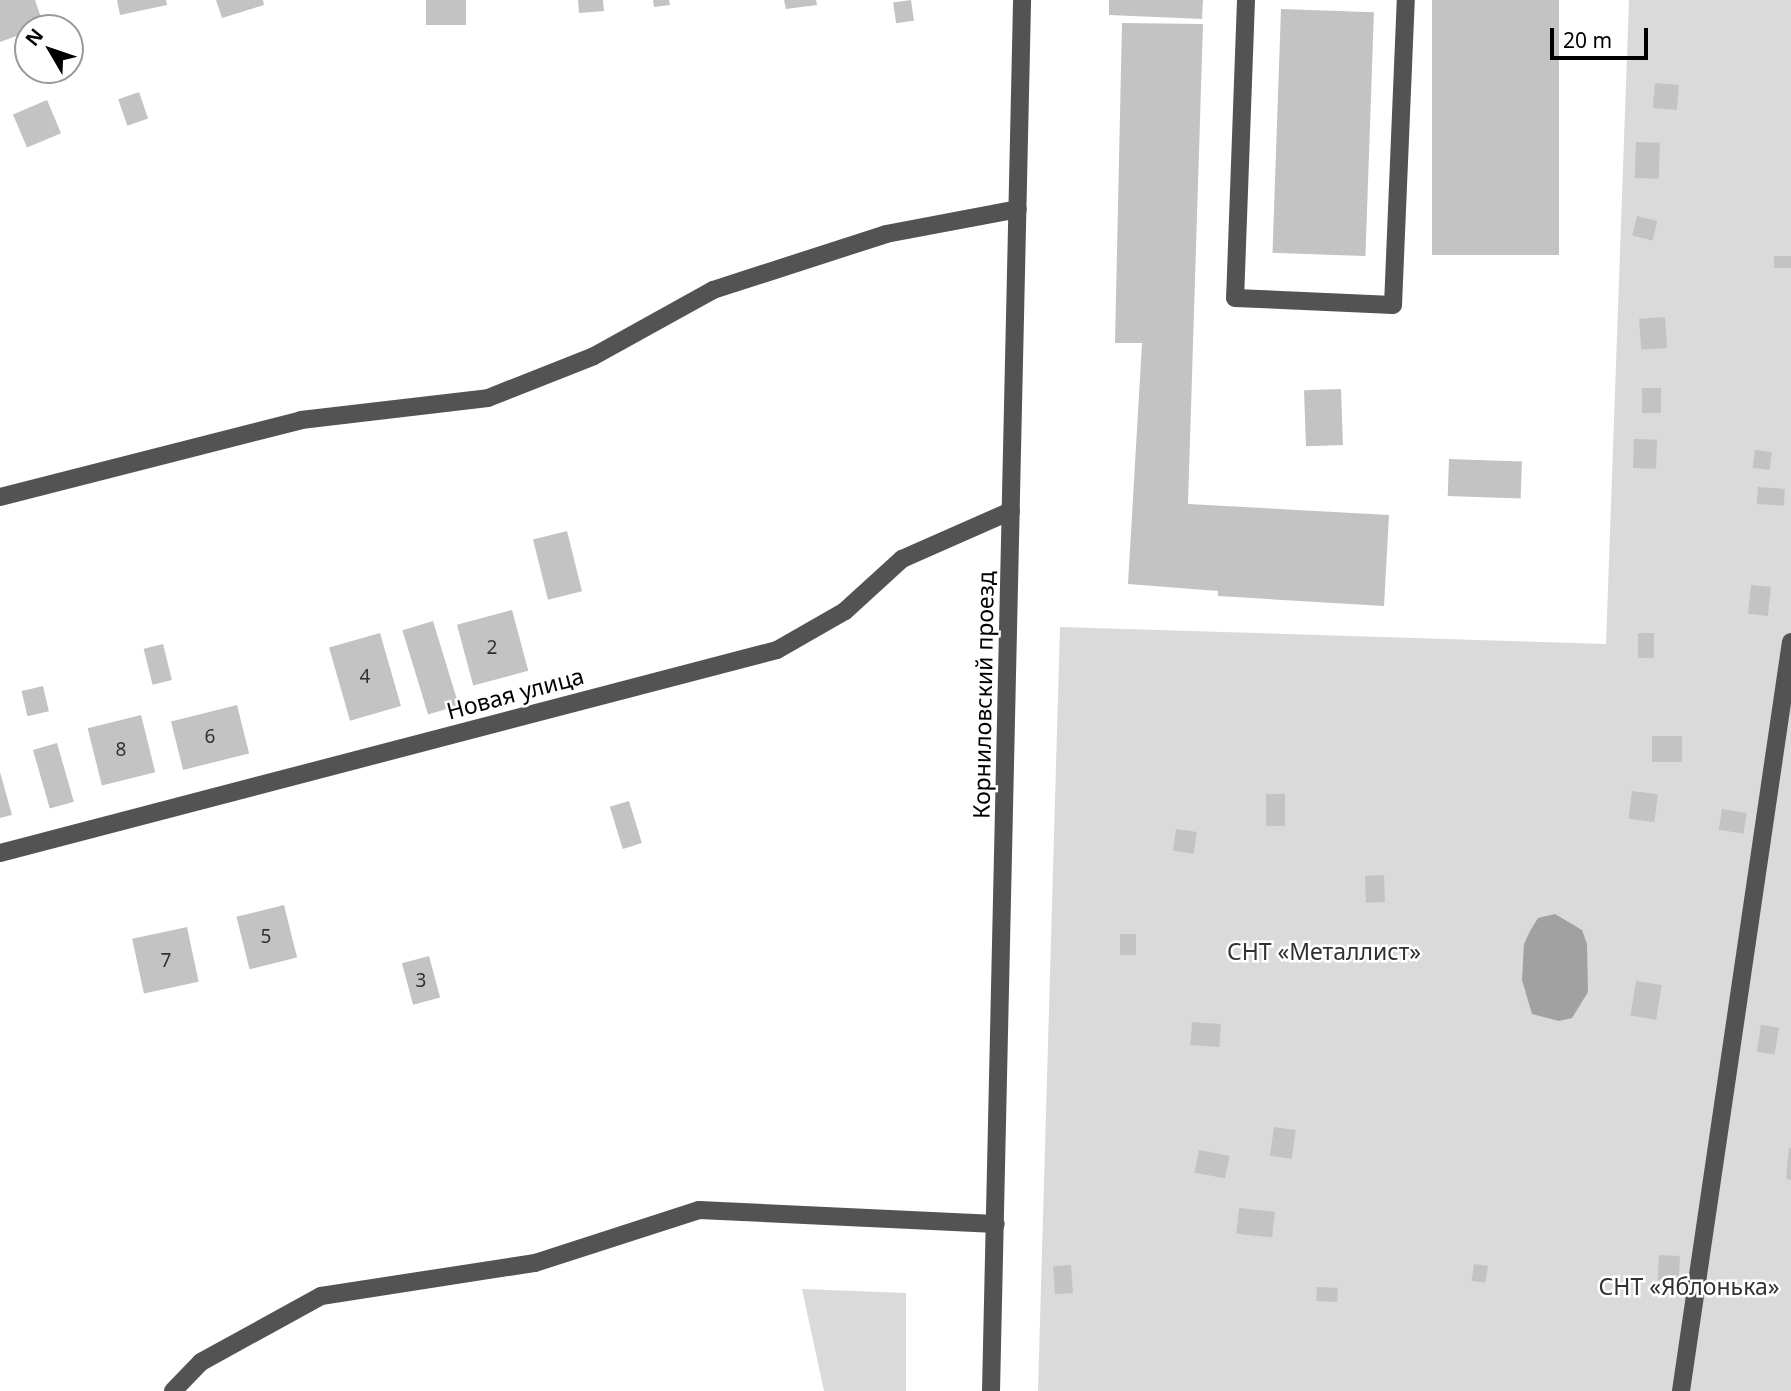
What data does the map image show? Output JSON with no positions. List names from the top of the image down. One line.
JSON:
{"streets":{"street":["Новая улица","Корниловский проезд"]},"crossings":[["Новая улица","Корниловский проезд"]],"parks":["СНТ «Металлист»","СНТ «Яблонька»"],"house_numbers":["2","4","6","8","5","7","3"],"scale_bar":"20 m","north":"top left"}
